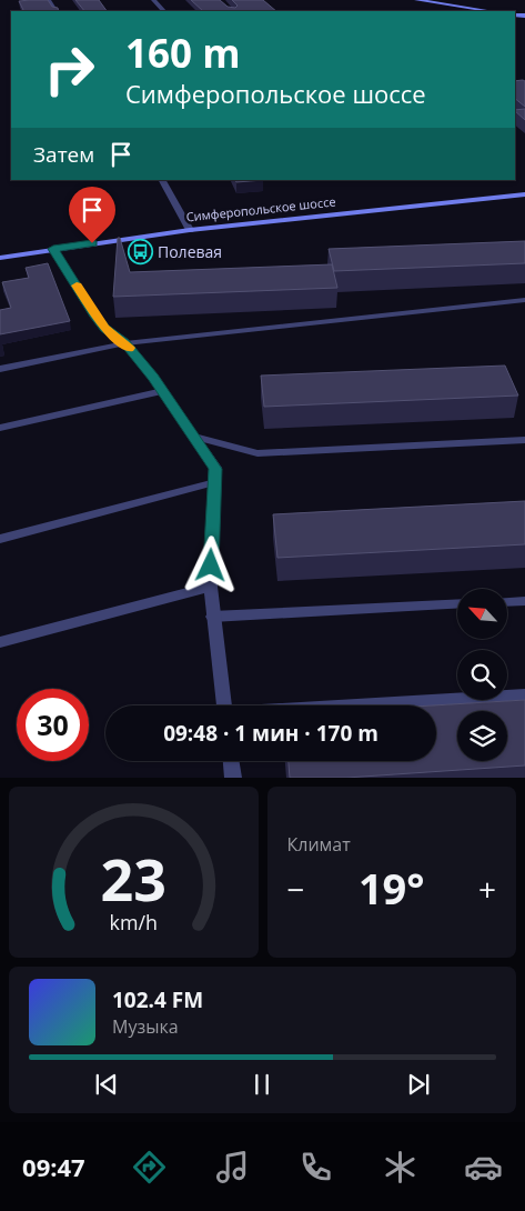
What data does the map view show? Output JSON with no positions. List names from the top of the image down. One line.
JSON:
{"streets":{"main road":["Симферопольское шоссе"]},"places":{"bus stop":["Полевая"]},"north":"top left","page":{"turn":["160 m","Симферопольское шоссе"],"then":"Затем","limit":"30","trip":"09:48 · 1 мин · 170 m","tile":"Климат","heat":["−","19°","+"],"song":["102.4 FM","Музыка"],"tabs":"09:47","gauge":["23","km/h"]}}
